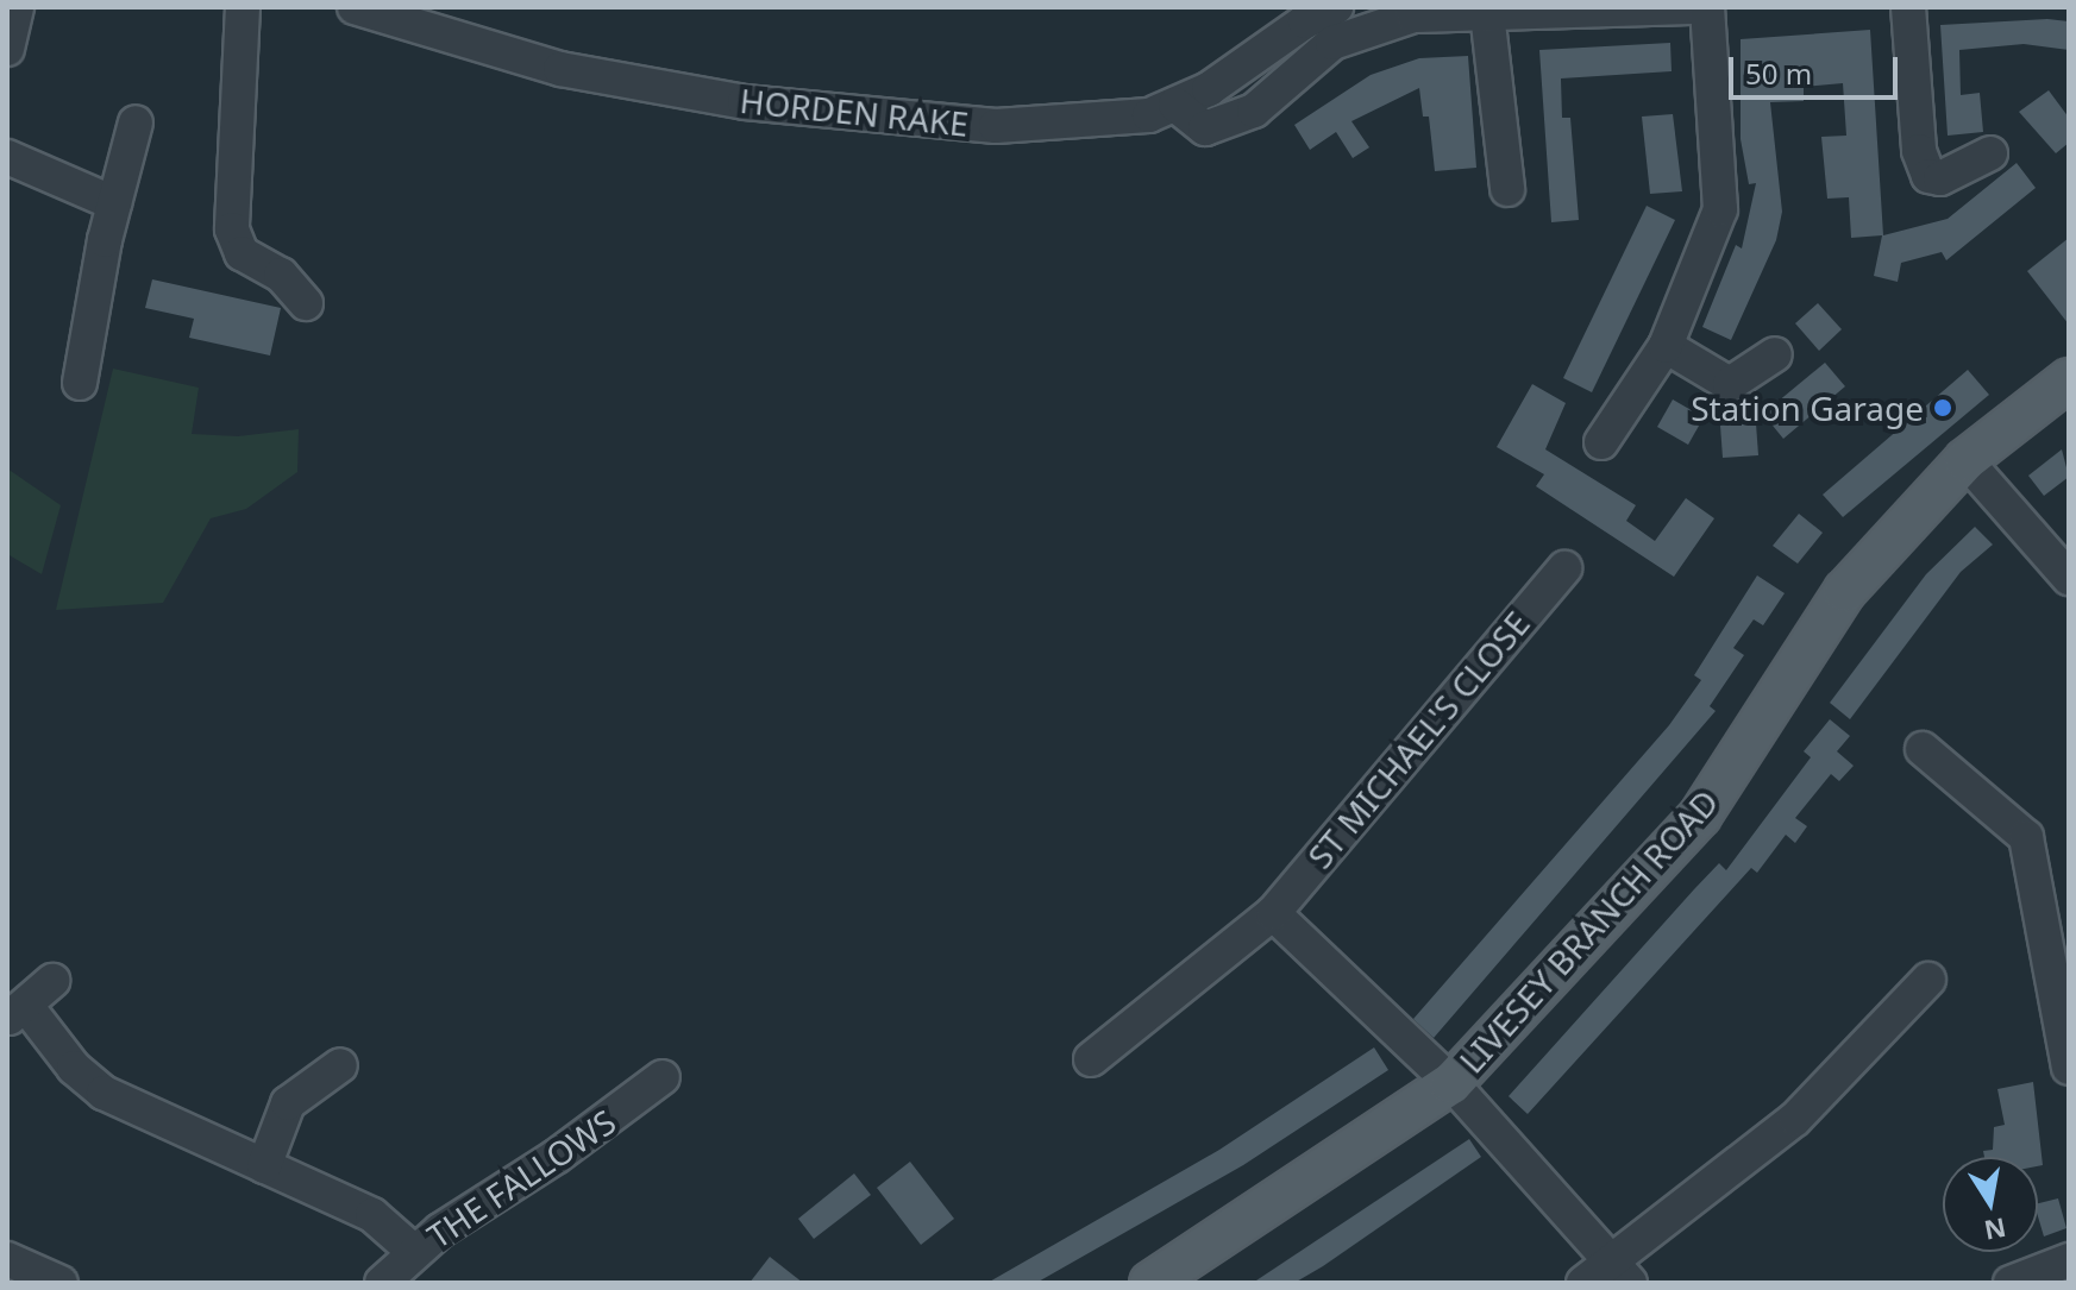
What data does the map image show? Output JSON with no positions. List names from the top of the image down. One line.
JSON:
{"streets":{"main road":["LIVESEY BRANCH ROAD"],"street":["HORDEN RAKE","ST MICHAEL'S CLOSE","THE FALLOWS"]},"places":["Station Garage"],"scale_bar":"50 m","north":"bottom"}
